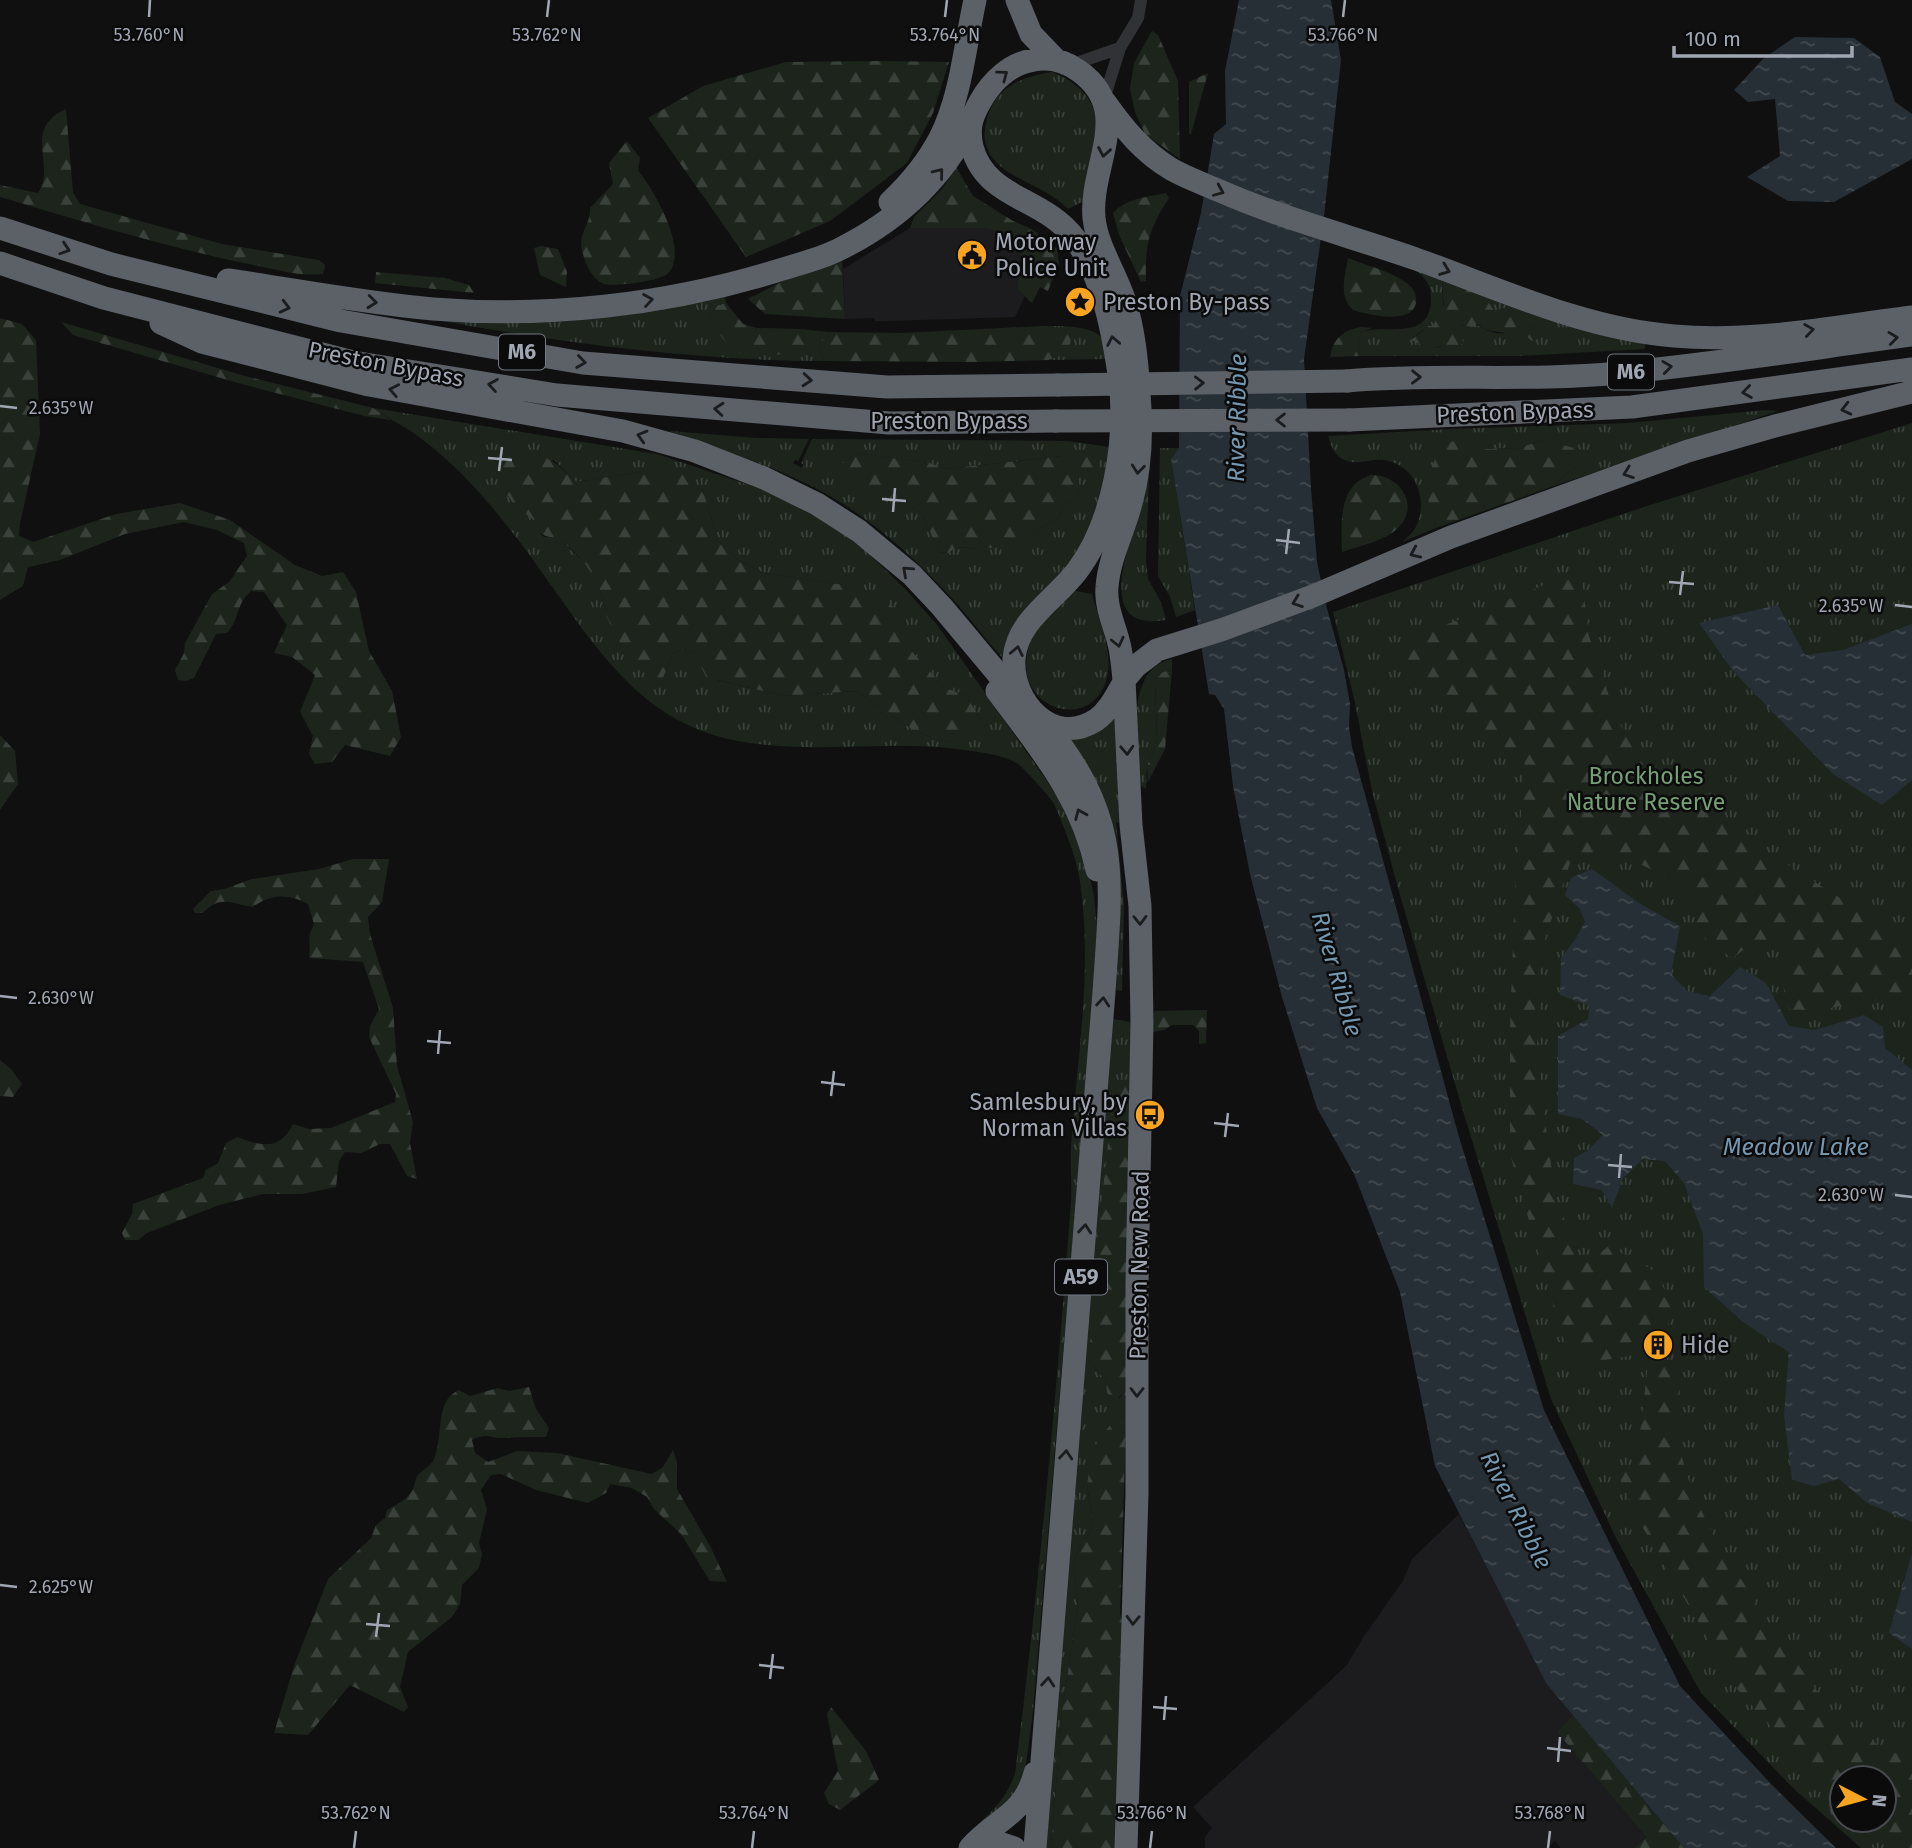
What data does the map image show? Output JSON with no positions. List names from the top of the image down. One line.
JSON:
{"streets":{"highway":["M6","Preston Bypass","Preston New Road","A59"]},"water":["River Ribble","Meadow Lake"],"parks":["Brockholes Nature Reserve"],"places":{"public building":["Motorway Police Unit"],"place":["Preston By-pass"],"bus stop":["Samlesbury, by Norman Villas"],"building":["Hide"]},"scale_bar":"100 m","north":"right","coordinates":["53.760°N","53.762°N","53.764°N","53.766°N","2.635°W","2.630°W","2.625°W","53.768°N"]}
